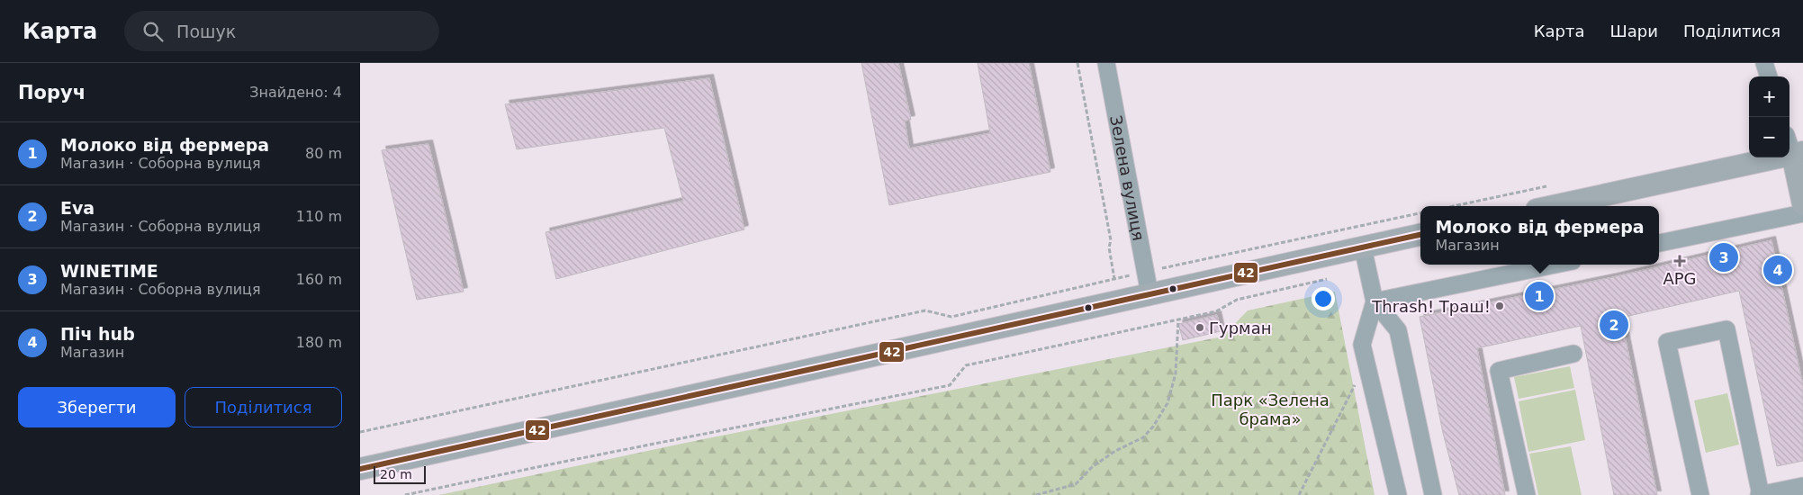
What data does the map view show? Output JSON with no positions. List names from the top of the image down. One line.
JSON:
{"streets":{"street":["Зелена вулиця"]},"parks":["Парк «Зелена брама»"],"places":{"health":["APG"],"other":["Thrash! Траш!","Гурман"]},"lines":["transit line 42"],"scale_bar":"20 m","page":{"header":"Карта","search":"Пошук","nav":["Карта","Шари","Поділитися"],"heading":["Поруч","Знайдено: 4"],"map_buttons":["+","−"],"list":[{"mark":"1","name":"Молоко від фермера","note":"Магазин · Соборна вулиця","value":"80 m"},{"mark":"2","name":"Eva","note":"Магазин · Соборна вулиця","value":"110 m"},{"mark":"3","name":"WINETIME","note":"Магазин · Соборна вулиця","value":"160 m"},{"mark":"4","name":"Піч hub","note":"Магазин","value":"180 m"}],"popup":["Молоко від фермера","Магазин"],"pins":["3","4","1","2"],"buttons":["Зберегти","Поділитися"],"scale":"20 m"}}
